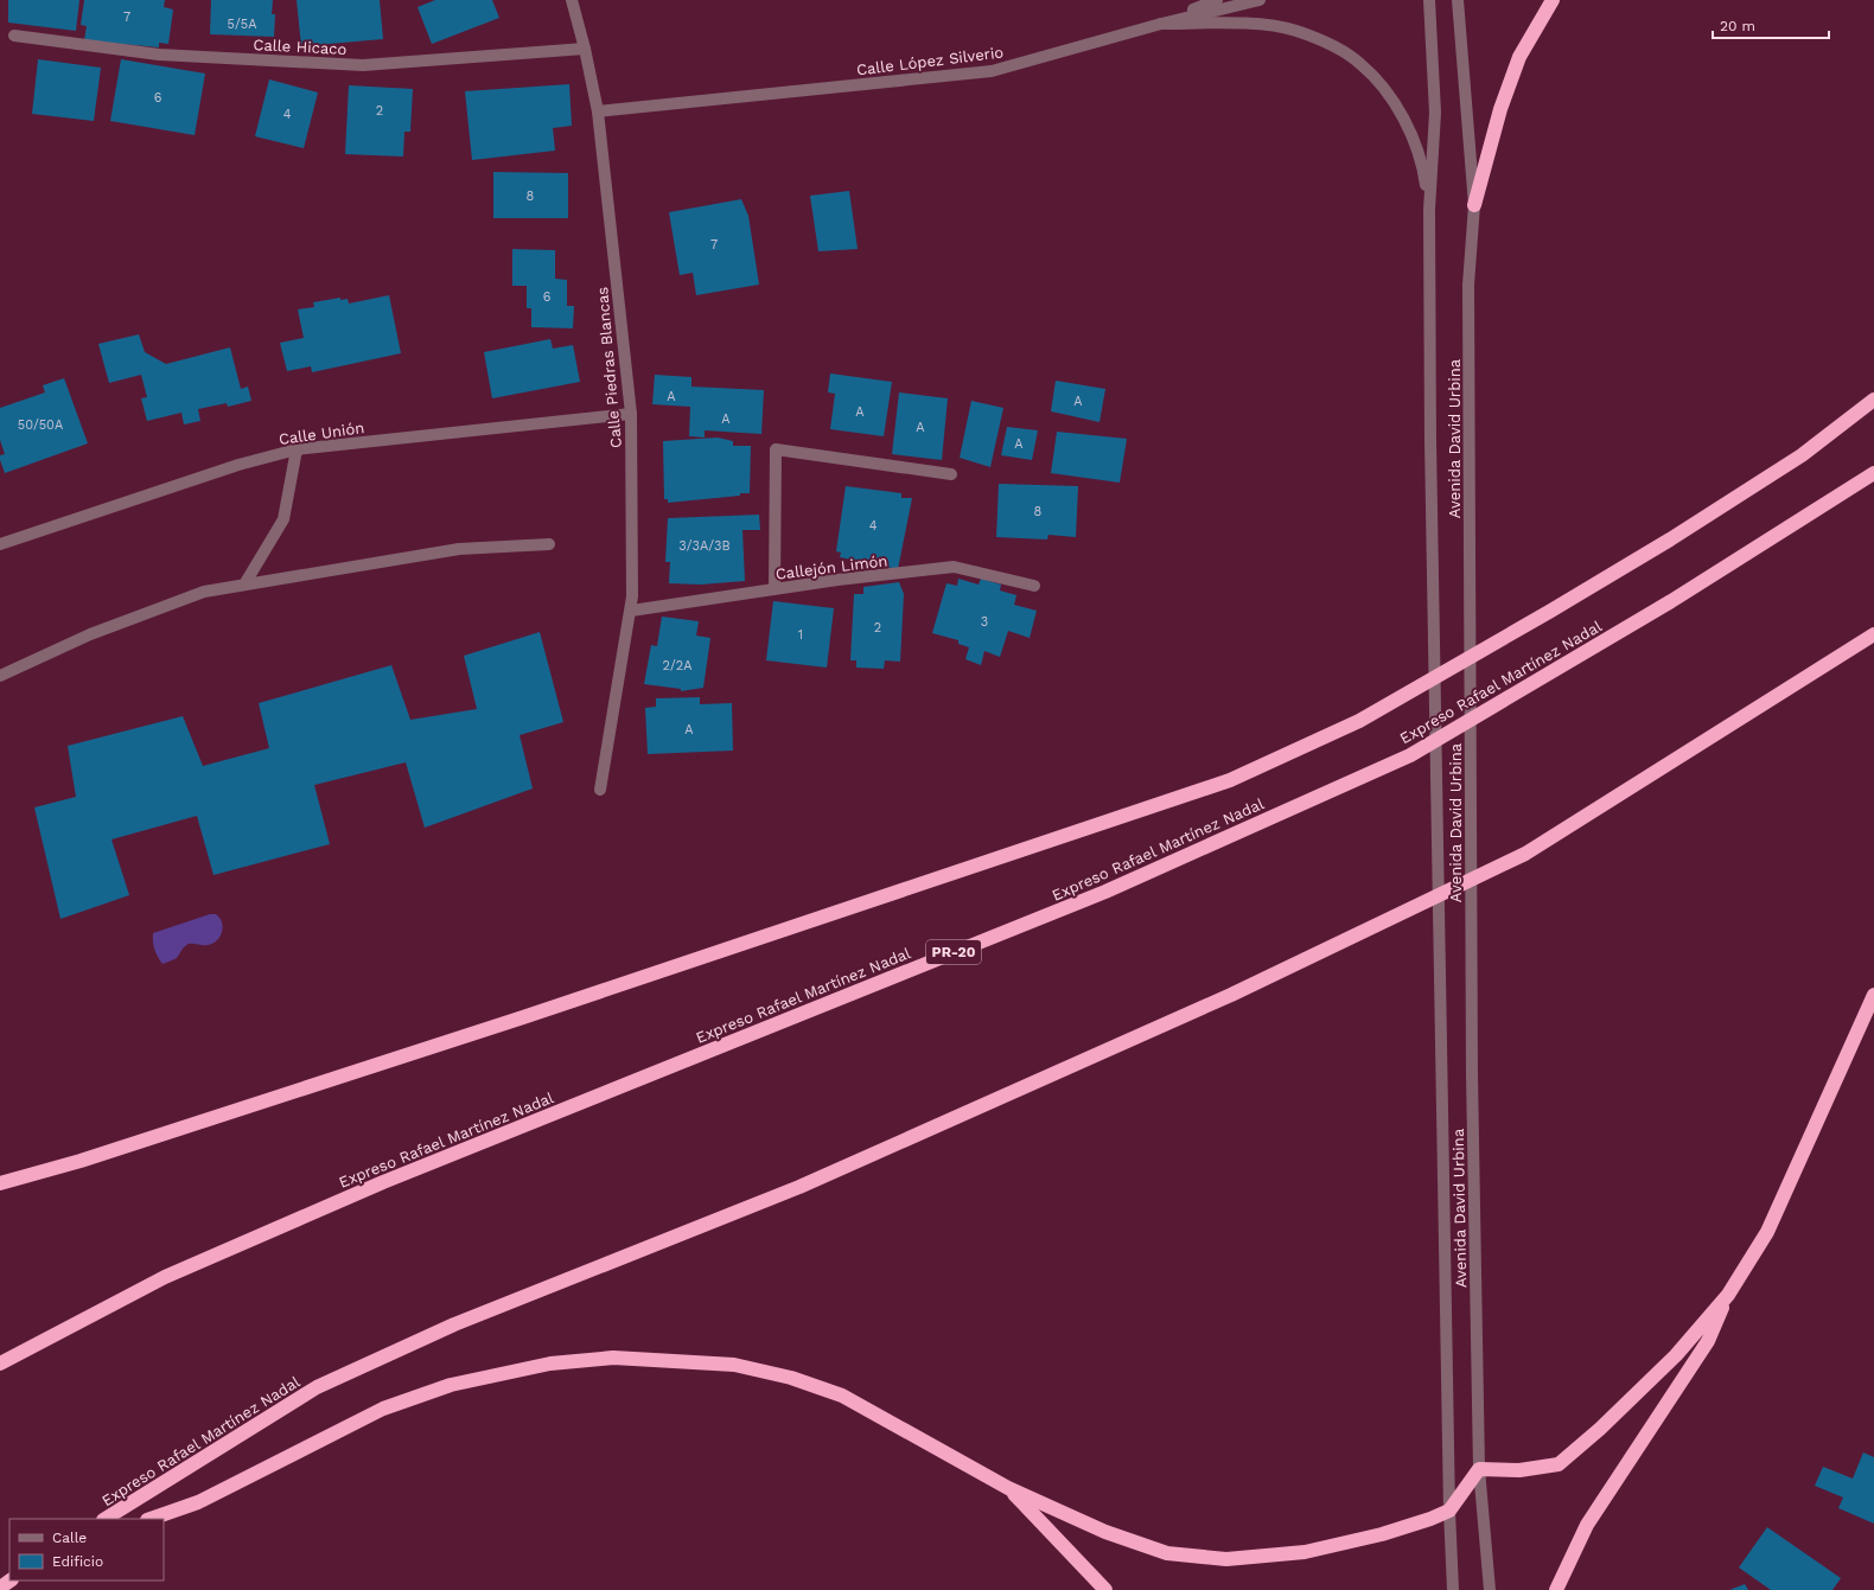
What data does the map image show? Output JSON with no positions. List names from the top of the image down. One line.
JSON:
{"streets":{"highway":["Expreso Rafael Martínez Nadal","PR-20"],"street":["Calle Hicaco","Calle López Silverio","Calle Piedras Blancas","Calle Unión","Avenida David Urbina","Callejón Limón"]},"crossings":[["Calle Hicaco","Calle Piedras Blancas"],["Calle López Silverio","Calle Piedras Blancas"],["Calle Piedras Blancas","Calle Unión"],["Calle Piedras Blancas","Callejón Limón"]],"house_numbers":["7","5/5A","6","2","4","8","7","6","A","A","A","A","50/50A","A","A","8","4","3/3A/3B","3","2","1","2/2A","A"],"legend":["Calle","Edificio"],"scale_bar":"20 m"}
